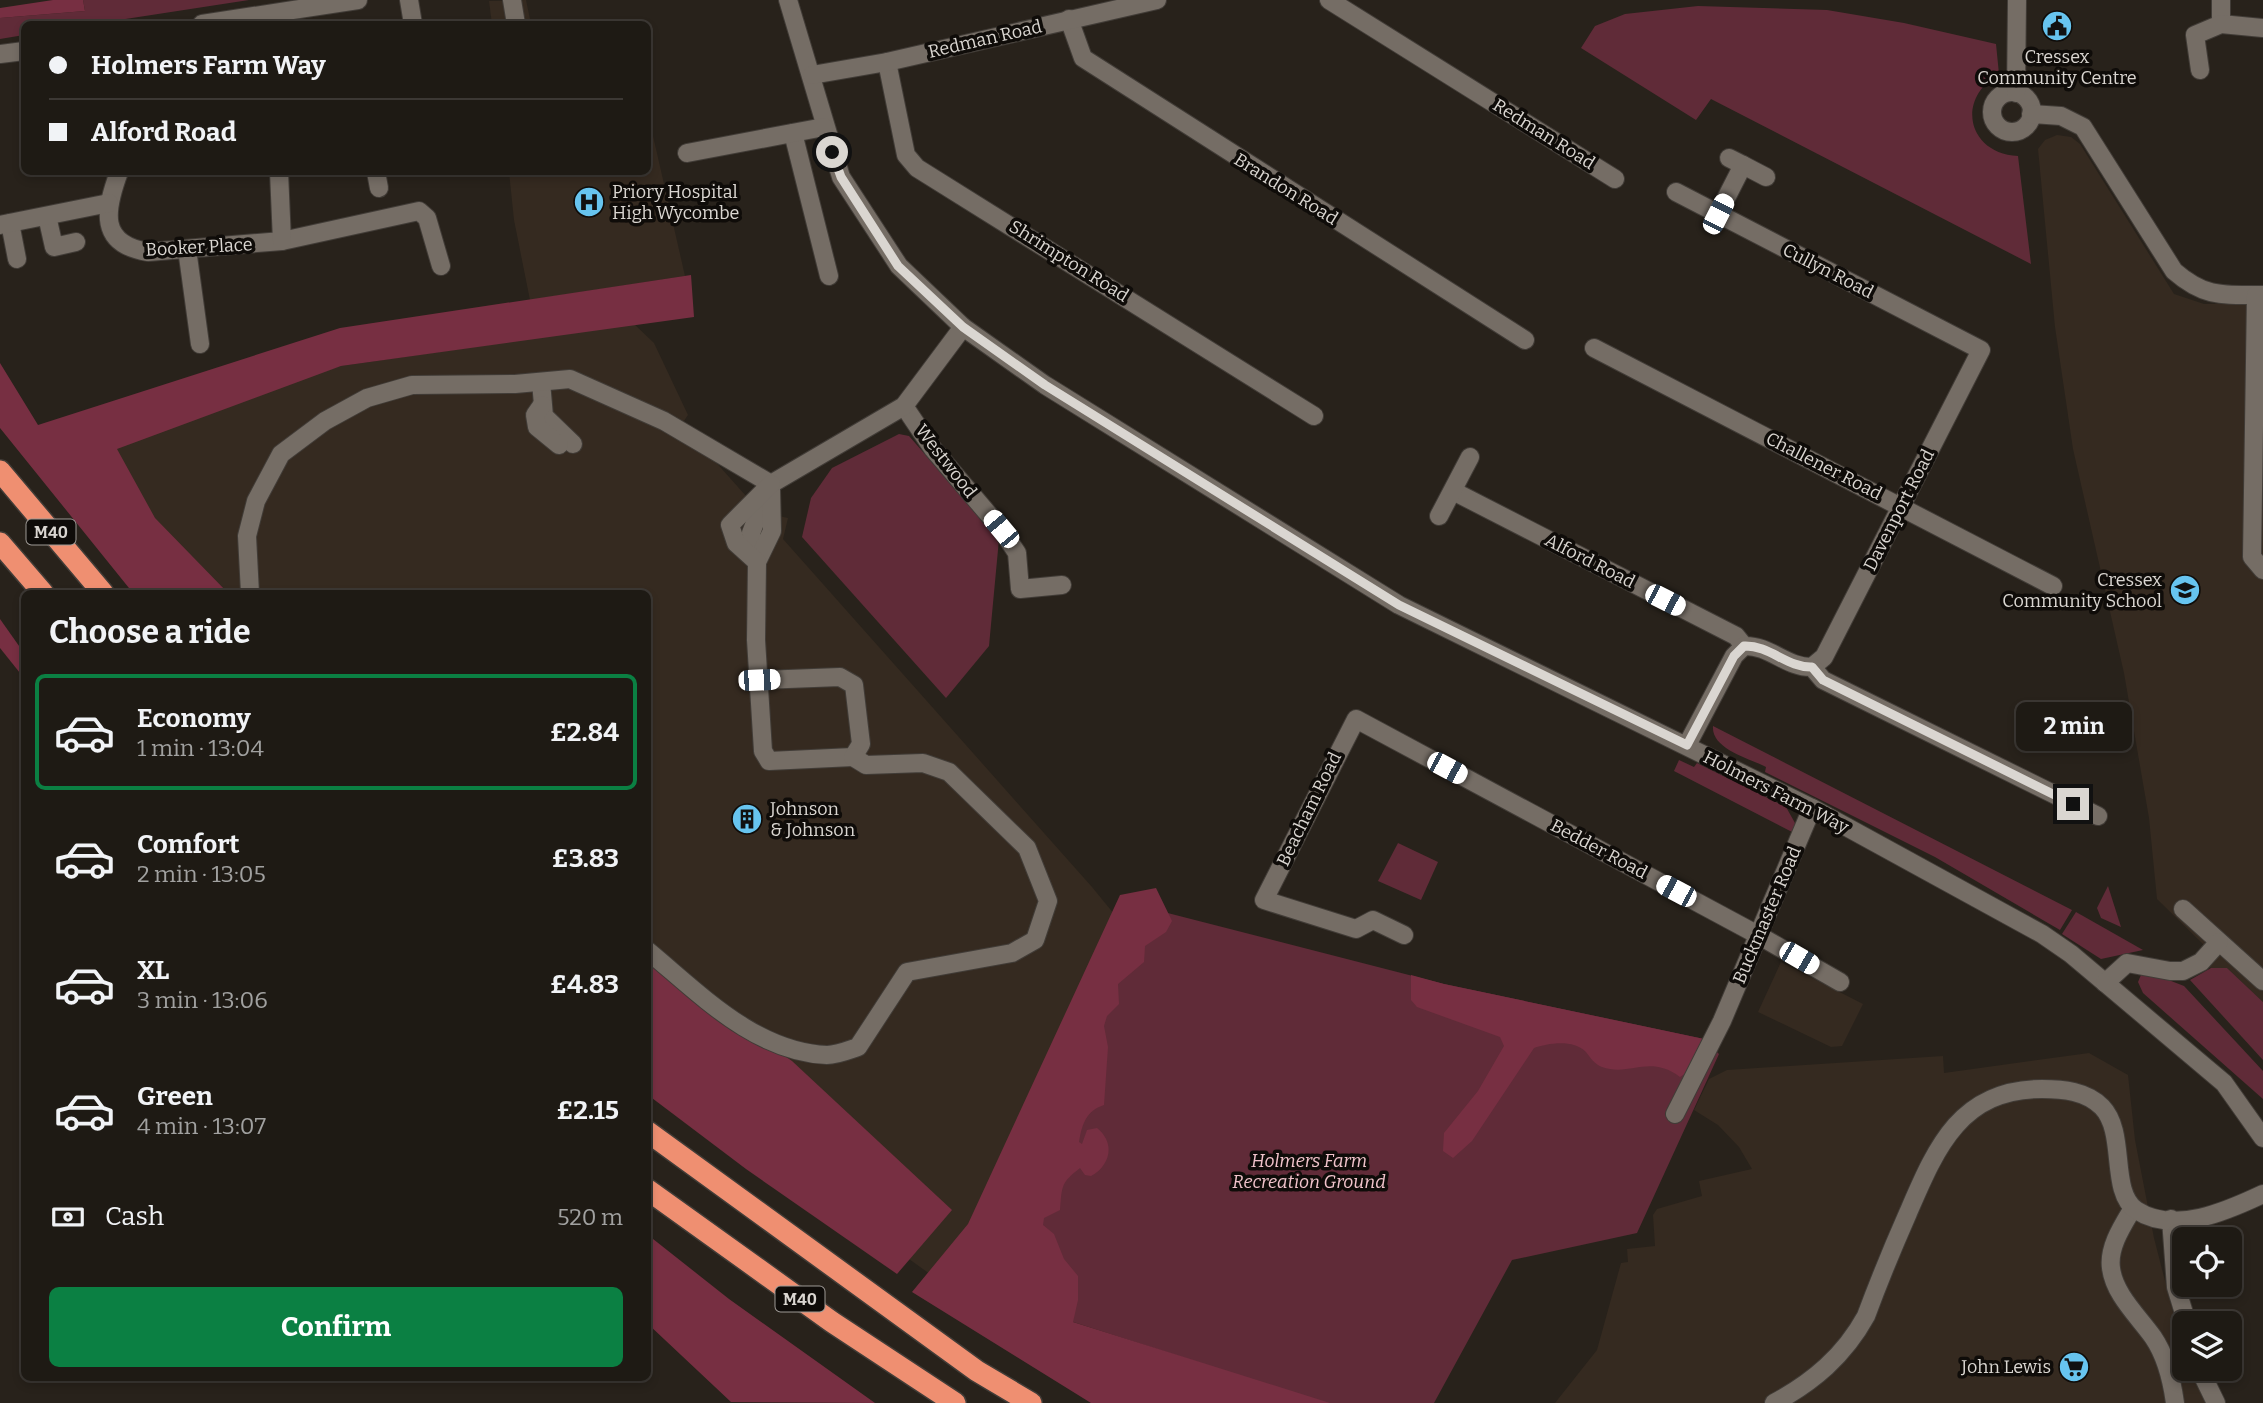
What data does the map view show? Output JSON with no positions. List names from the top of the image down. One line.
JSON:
{"streets":{"highway":["M40"],"street":["Redman Road","Brandon Road","Booker Place","Shrimpton Road","Cullyn Road","Westwood","Challener Road","Davenport Road","Alford Road","Holmers Farm Way","Beacham Road","Bedder Road","Buckmaster Road"]},"crossings":[["Redman Road","Brandon Road"],["Redman Road","Shrimpton Road"],["Redman Road","Holmers Farm Way"],["Cullyn Road","Davenport Road"],["Westwood","Holmers Farm Way"],["Challener Road","Davenport Road"],["Davenport Road","Alford Road"],["Holmers Farm Way","Buckmaster Road"],["Beacham Road","Bedder Road"],["Bedder Road","Buckmaster Road"]],"parks":["Holmers Farm Recreation Ground"],"places":{"public building":["Cressex Community Centre"],"hospital":["Priory Hospital High Wycombe"],"school or university":["Cressex Community School"],"building":["Johnson & Johnson"],"supermarket":["John Lewis"]},"page":{"banner":["Holmers Farm Way","Alford Road"],"heading":"Choose a ride","list":[{"name":"Economy","note":"1 min · 13:04","value":"£2.84"},{"name":"Comfort","note":"2 min · 13:05","value":"£3.83"},{"name":"XL","note":"3 min · 13:06","value":"£4.83"},{"name":"Green","note":"4 min · 13:07","value":"£2.15"}],"bubble":"2 min","pay":["Cash","520 m"],"buttons":"Confirm"}}
